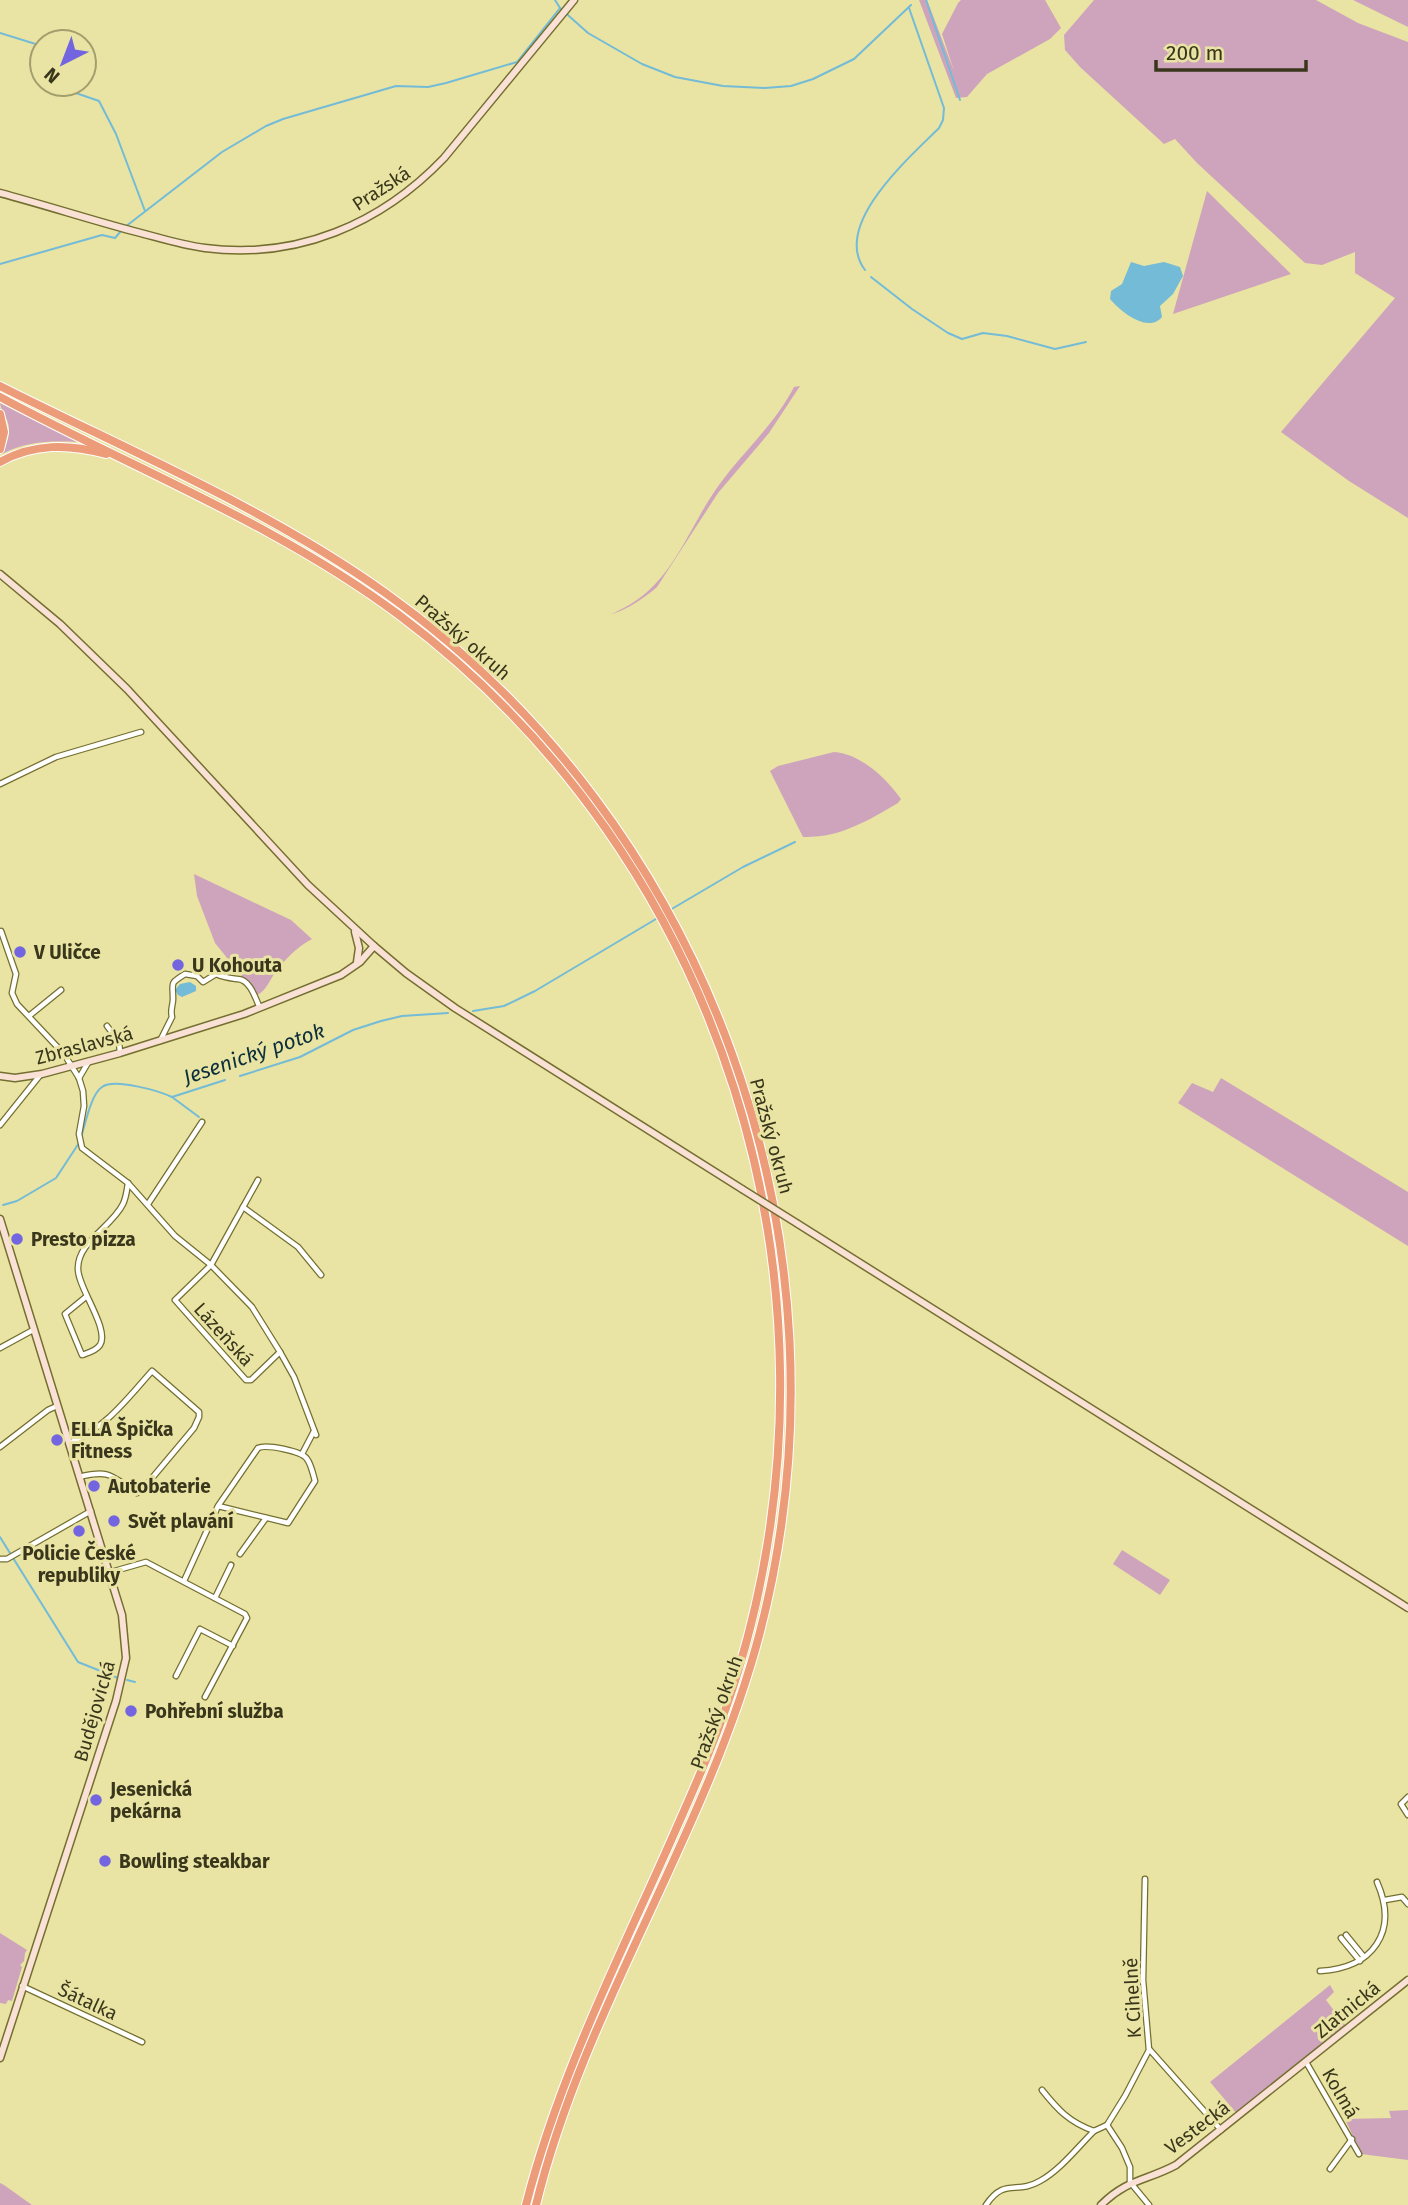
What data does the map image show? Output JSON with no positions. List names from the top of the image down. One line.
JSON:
{"streets":{"highway":["Pražský okruh"],"main road":["Pražská","Zbraslavská","Budějovická","Zlatnická","Vestecká"],"street":["Lázeňská","K Cihelně","Šátalka","Kolmá"]},"crossings":[["Budějovická","Šátalka"],["Zlatnická","Kolmá"],["Zlatnická","Vestecká"],["Kolmá","Vestecká"]],"water":["Jesenický potok"],"places":["V Uličce","U Kohouta","Presto pizza","ELLA Špička Fitness","Autobaterie","Svět plavání","Policie České republiky","Pohřební služba","Jesenická pekárna","Bowling steakbar"],"scale_bar":"200 m","north":"bottom left"}
